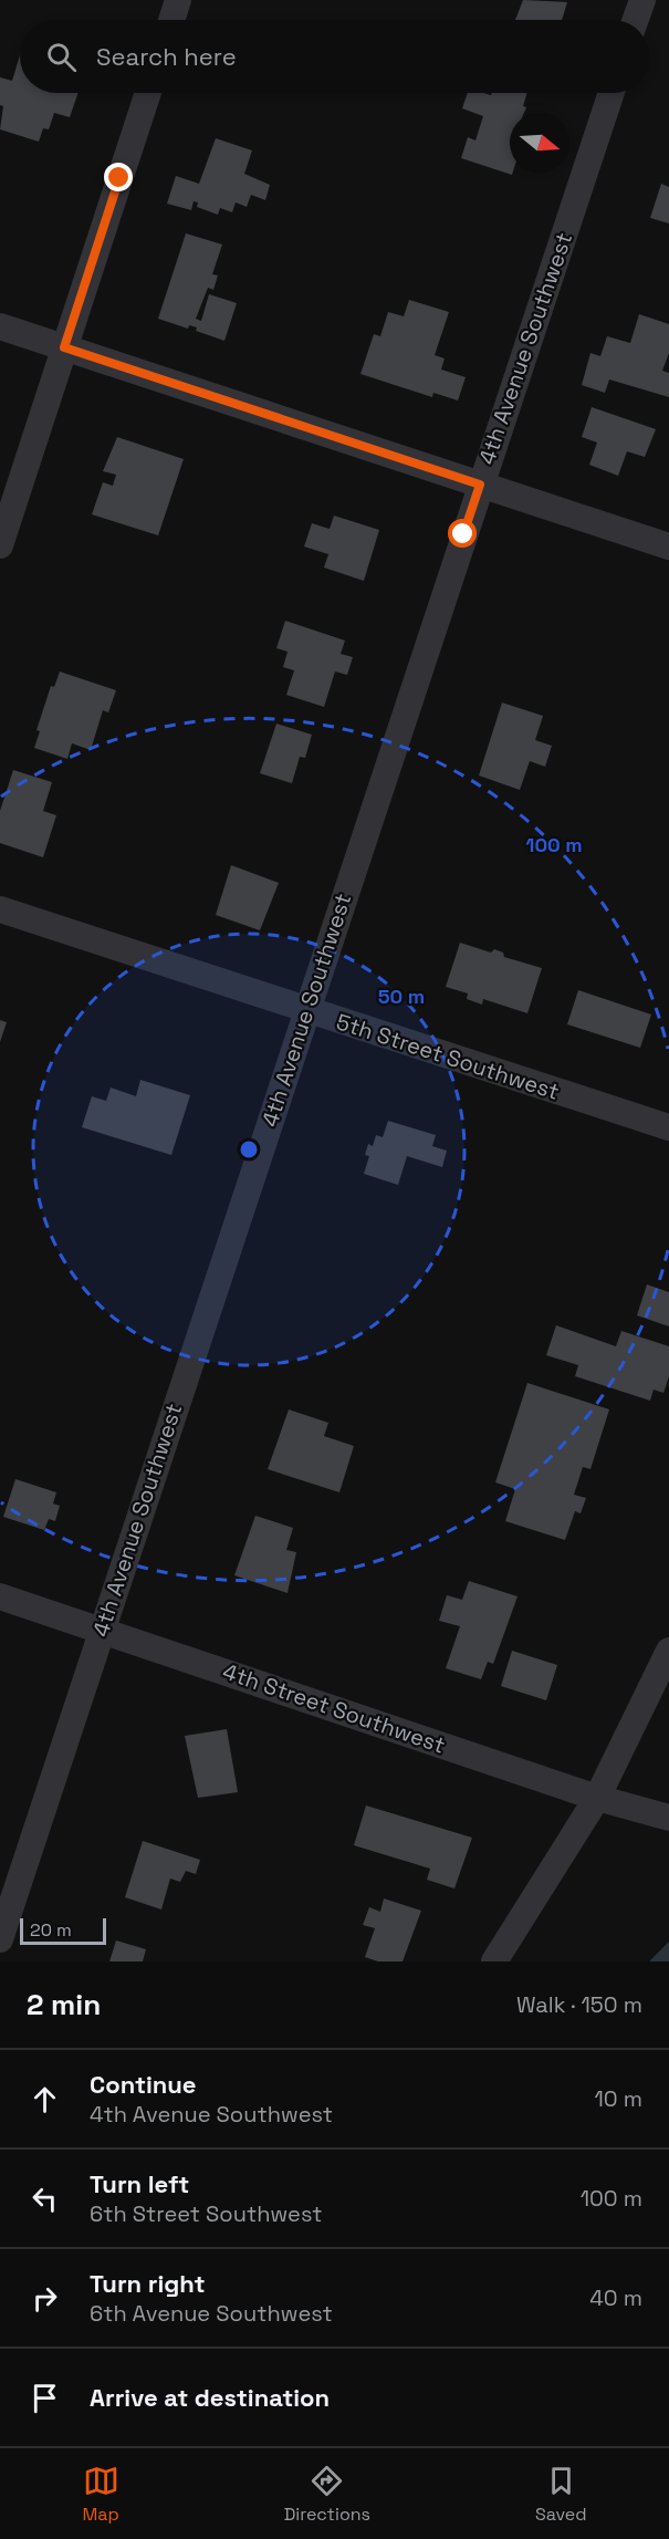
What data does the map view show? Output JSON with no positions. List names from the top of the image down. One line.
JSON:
{"streets":{"street":["4th Avenue Southwest","5th Street Southwest","4th Street Southwest"]},"crossings":[["4th Avenue Southwest","5th Street Southwest"],["4th Avenue Southwest","4th Street Southwest"]],"scale_bar":"20 m","north":"right","page":{"search":"Search here","scale":"20 m","heading":["2 min","Walk · 150 m"],"list":[["Continue","4th Avenue Southwest","10 m"],["Turn left","6th Street Southwest","100 m"],["Turn right","6th Avenue Southwest","40 m"],"Arrive at destination"],"nav":["Map","Directions","Saved"]},"rings":["100 m","50 m"]}
